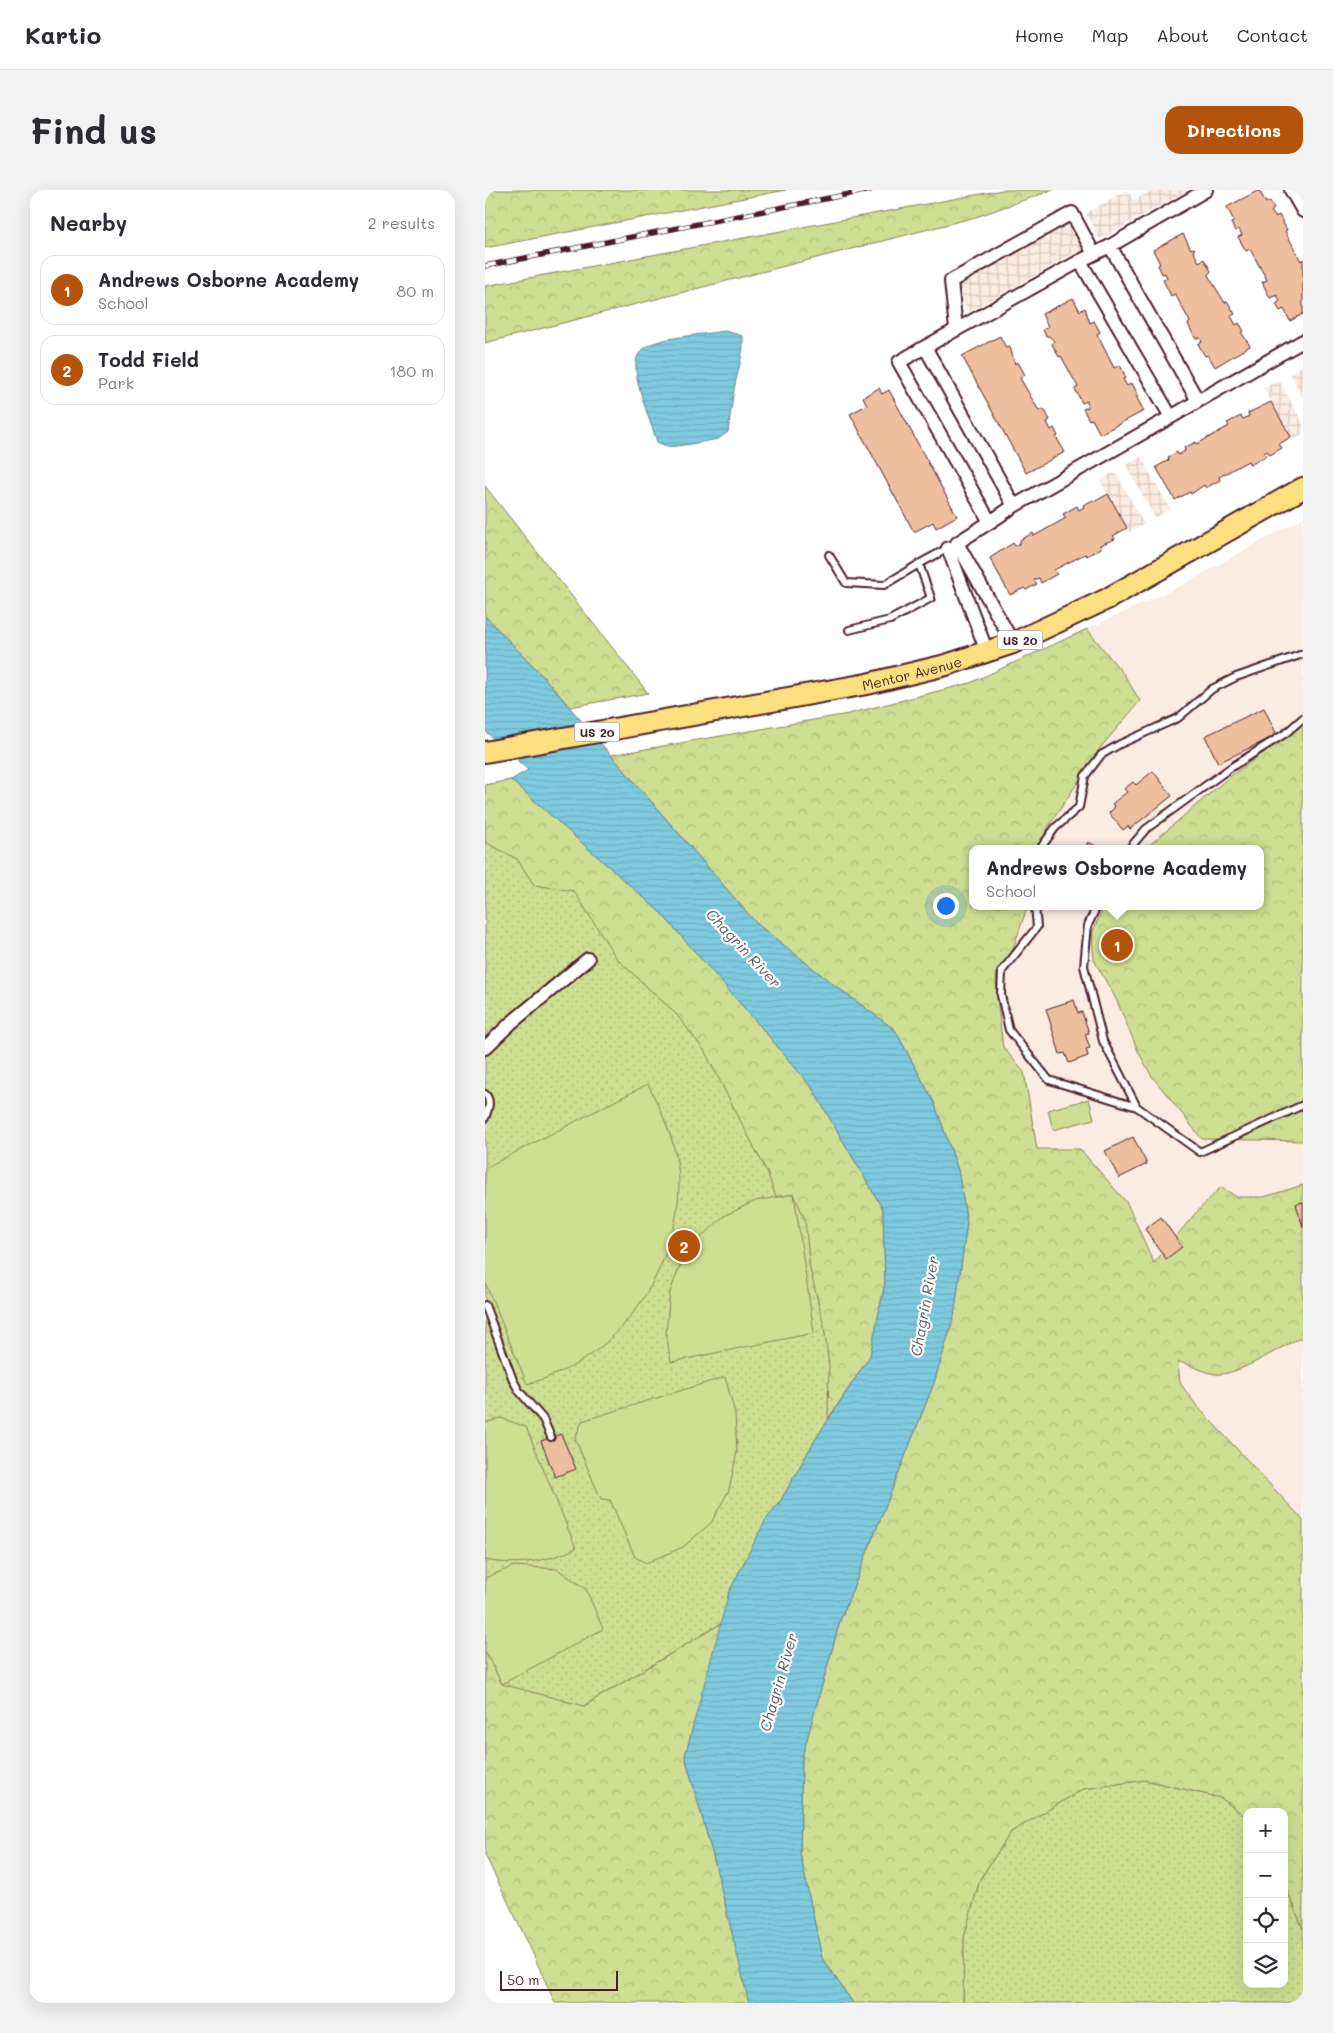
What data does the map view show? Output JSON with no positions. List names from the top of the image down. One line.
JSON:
{"streets":{"main road":["US 20","Mentor Avenue"]},"water":["Chagrin River"],"scale_bar":"50 m","page":{"header":"Kartio","nav":["Home","Map","About","Contact"],"buttons":"Directions","title":"Find us","heading":["Nearby","2 results"],"list":[{"mark":"1","name":"Andrews Osborne Academy","note":"School","value":"80 m"},{"mark":"2","name":"Todd Field","note":"Park","value":"180 m"}],"popup":["Andrews Osborne Academy","School"],"pins":["1","2"],"map_buttons":["+","−"],"scale":"50 m"}}
